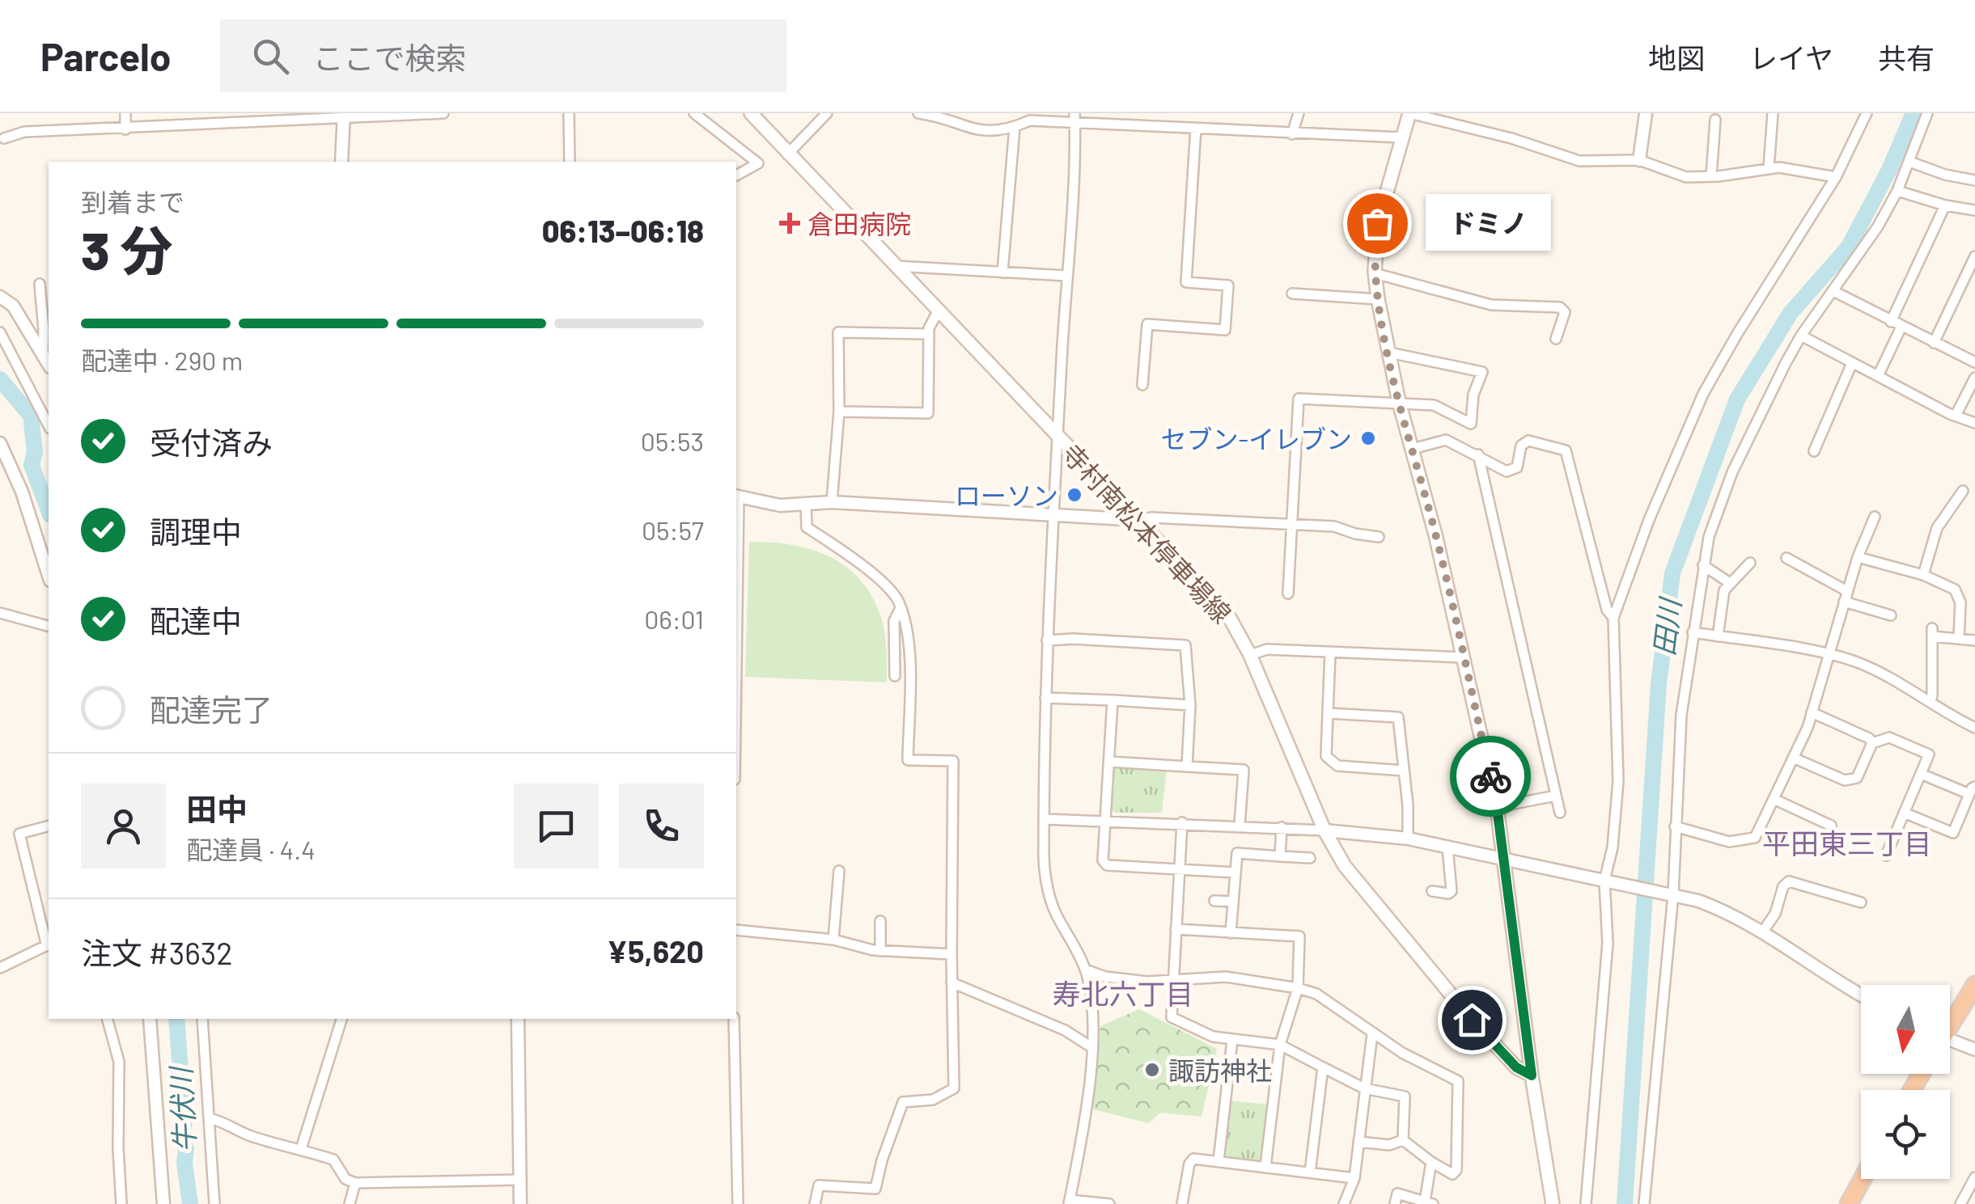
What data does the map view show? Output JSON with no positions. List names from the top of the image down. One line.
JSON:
{"streets":{"main road":["寺村南松本停車場線"]},"districts":["平田東三丁目","寿北六丁目"],"water":["田川","牛伏川"],"places":{"health":["倉田病院"],"other":["ドミノ","セブン-イレブン","ローソン","諏訪神社"]},"north":"bottom","page":{"header":"Parcelo","search":"ここで検索","nav":["地図","レイヤ","共有"],"heading":["3 分","到着まで","06:13–06:18"],"panel":["田中","配達員 · 4.4","注文 #3632","¥5,620"],"bubble":"ドミノ","bar":"配達中 · 290 m","list":[["受付済み","05:53"],["調理中","05:57"],["配達中","06:01"],"配達完了"]}}
